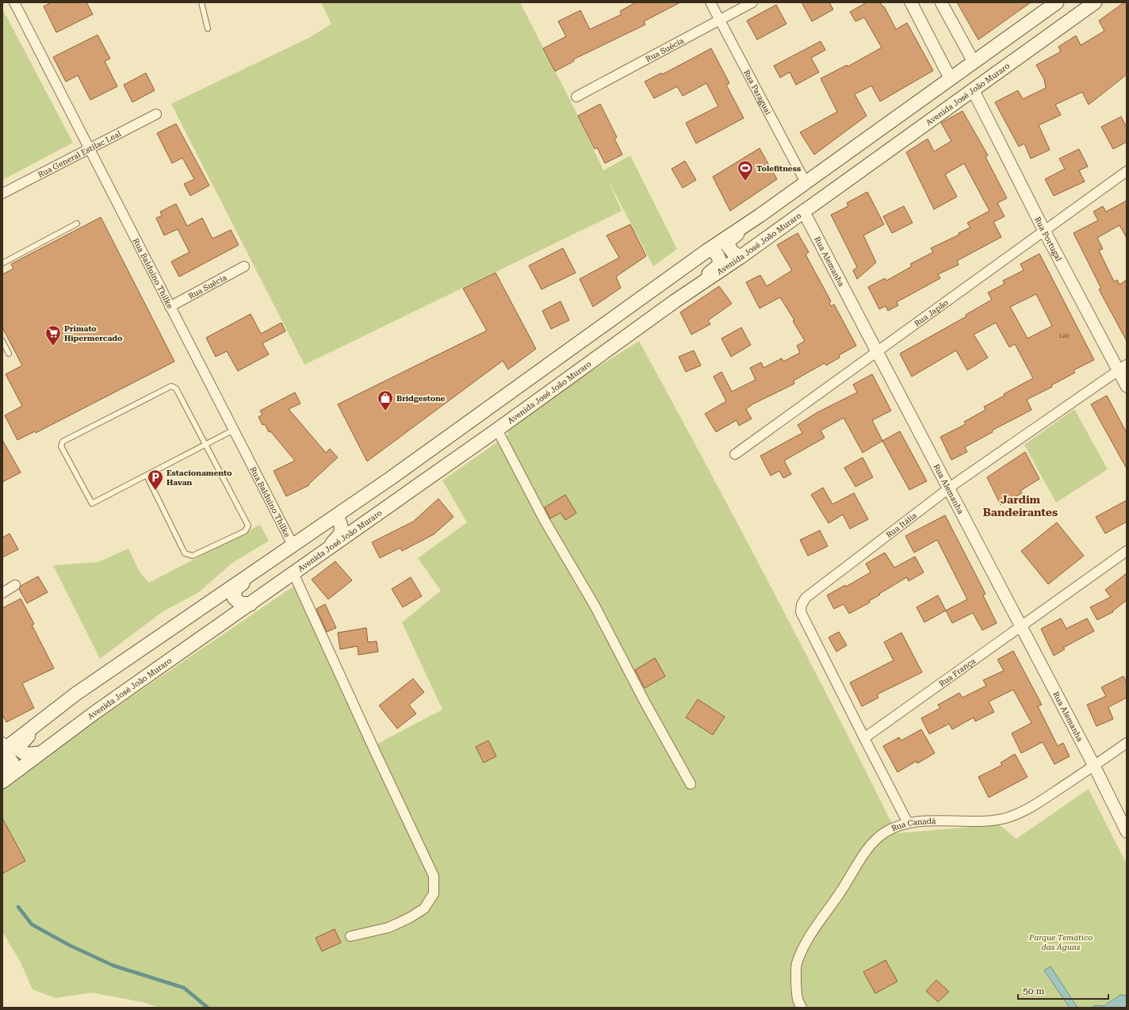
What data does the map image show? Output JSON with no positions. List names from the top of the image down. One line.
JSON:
{"streets":{"main road":["Avenida José João Muraro"],"street":["Rua Suécia","Rua Paraguai","Rua General Estilac Leal","Rua Portugal","Rua Alemanha","Rua Balduino Thilke","Rua Japão","Rua Itália","Rua França","Rua Canadá"]},"crossings":[["Rua Suécia","Rua Paraguai"],["Rua Suécia","Rua Balduino Thilke"],["Avenida José João Muraro","Rua Portugal"],["Avenida José João Muraro","Rua Alemanha"],["Rua General Estilac Leal","Rua Balduino Thilke"],["Rua Portugal","Rua Japão"],["Rua Portugal","Rua Itália"],["Rua Alemanha","Rua Japão"],["Rua Alemanha","Rua Itália"],["Rua Alemanha","Rua França"],["Rua Alemanha","Rua Canadá"],["Rua Itália","Rua França"]],"districts":["Jardim Bandeirantes"],"parks":["Parque Temático das Águas"],"places":{"sports":["Tolefitness"],"supermarket":["Primato Hipermercado"],"shop":["Bridgestone"],"parking":["Estacionamento Havan"]},"house_numbers":["120"],"scale_bar":"50 m"}
